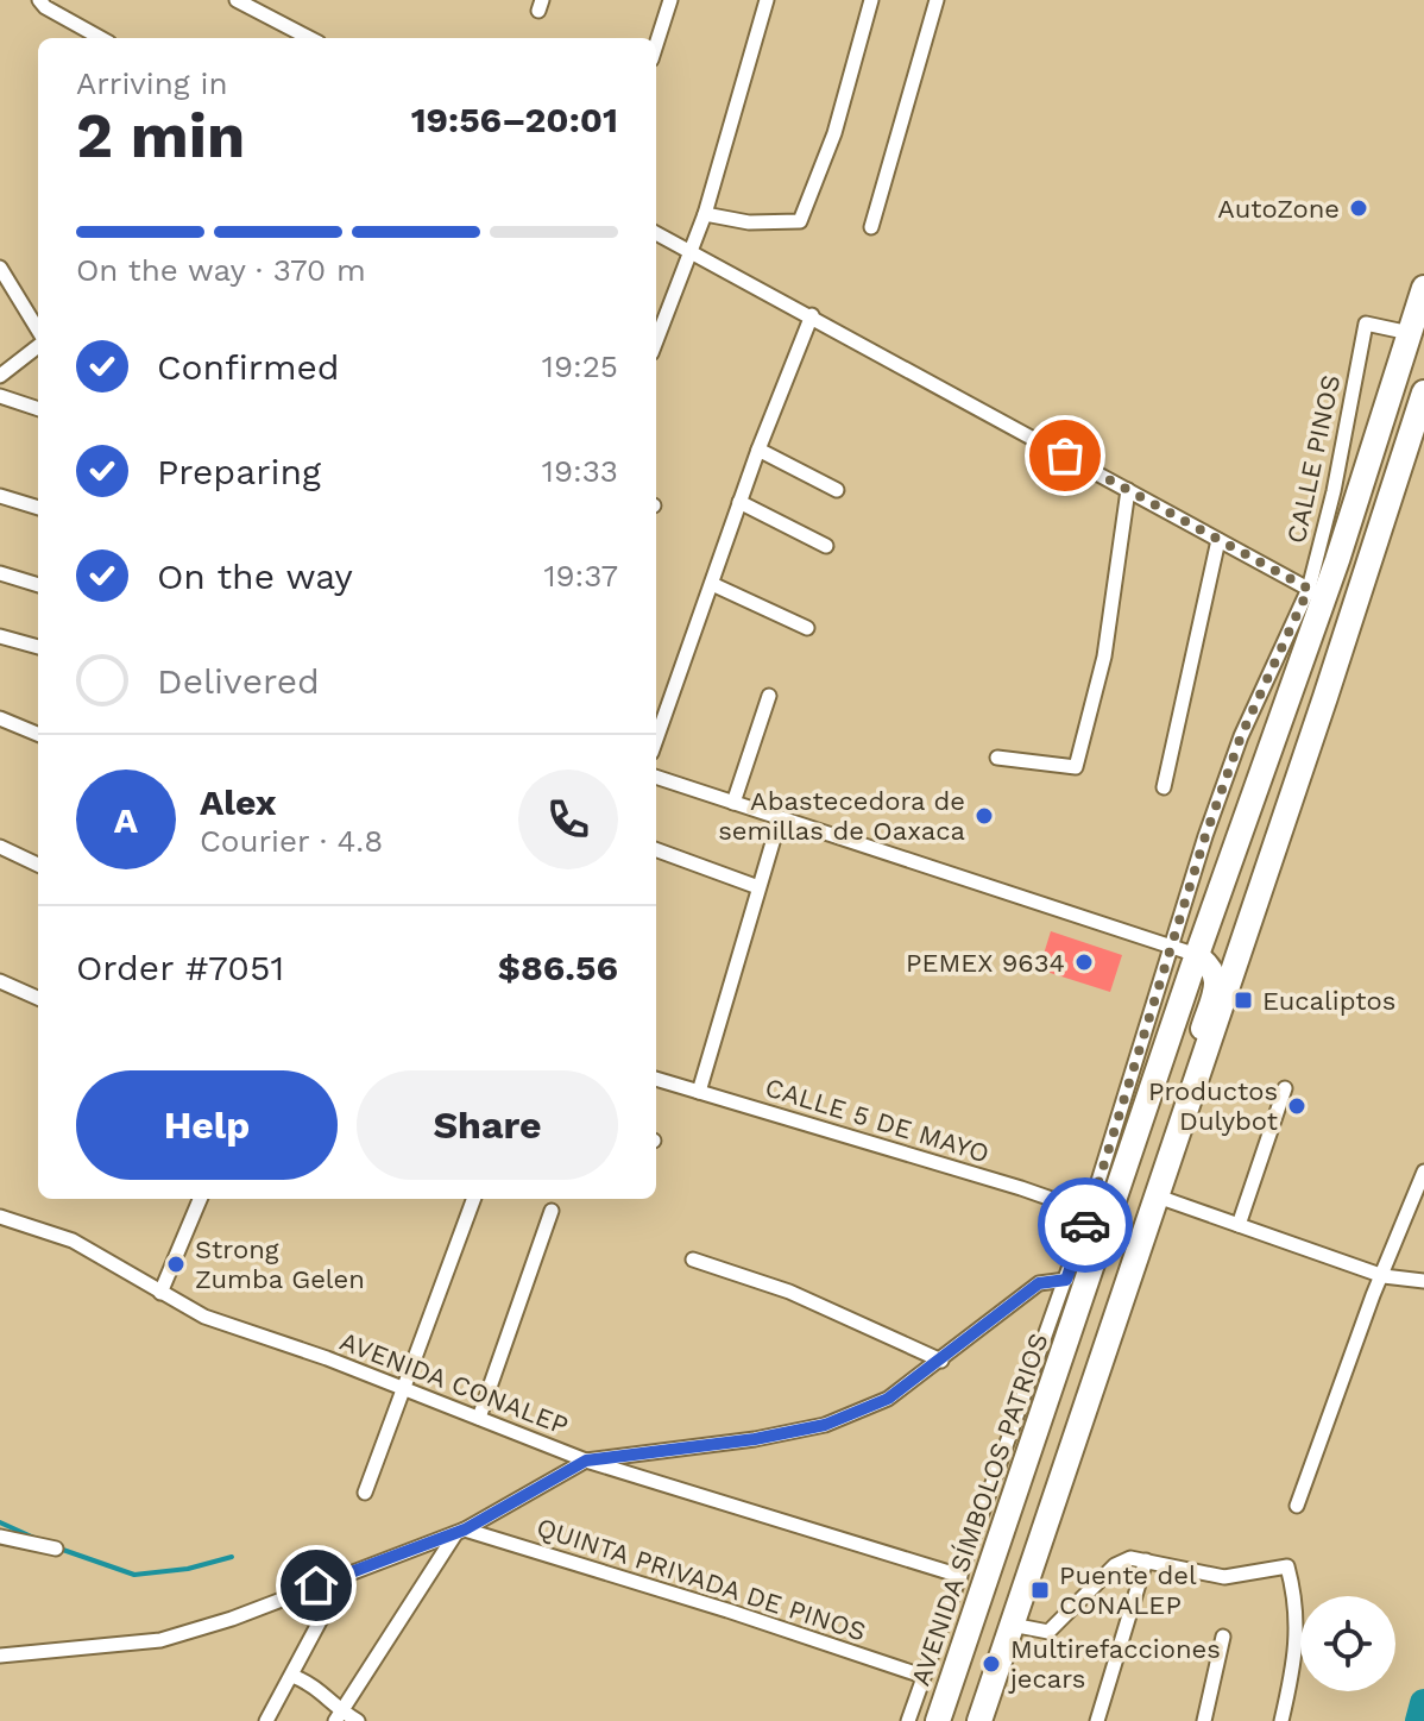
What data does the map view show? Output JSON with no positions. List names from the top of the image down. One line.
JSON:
{"streets":{"highway":["AVENIDA SÍMBOLOS PATRIOS"],"street":["CALLE PINOS","CALLE 5 DE MAYO","AVENIDA CONALEP","QUINTA PRIVADA DE PINOS"]},"crossings":[["CALLE PINOS","CALLE 5 DE MAYO"],["CALLE PINOS","AVENIDA CONALEP"],["CALLE PINOS","AVENIDA SÍMBOLOS PATRIOS"],["CALLE PINOS","QUINTA PRIVADA DE PINOS"]],"places":{"other":["AutoZone","Abastecedora de semillas de Oaxaca","PEMEX 9634","Productos Dulybot","Strong Zumba Gelen","Multirefacciones jecars"],"transit":["Eucaliptos","Puente del CONALEP"]},"page":{"heading":["2 min","Arriving in","19:56–20:01"],"panel":["Alex","Courier · 4.8","Order #7051","$86.56"],"bar":"On the way · 370 m","list":[["Confirmed","19:25"],["Preparing","19:33"],["On the way","19:37"],"Delivered"],"round":"A","buttons":["Help","Share"]}}
